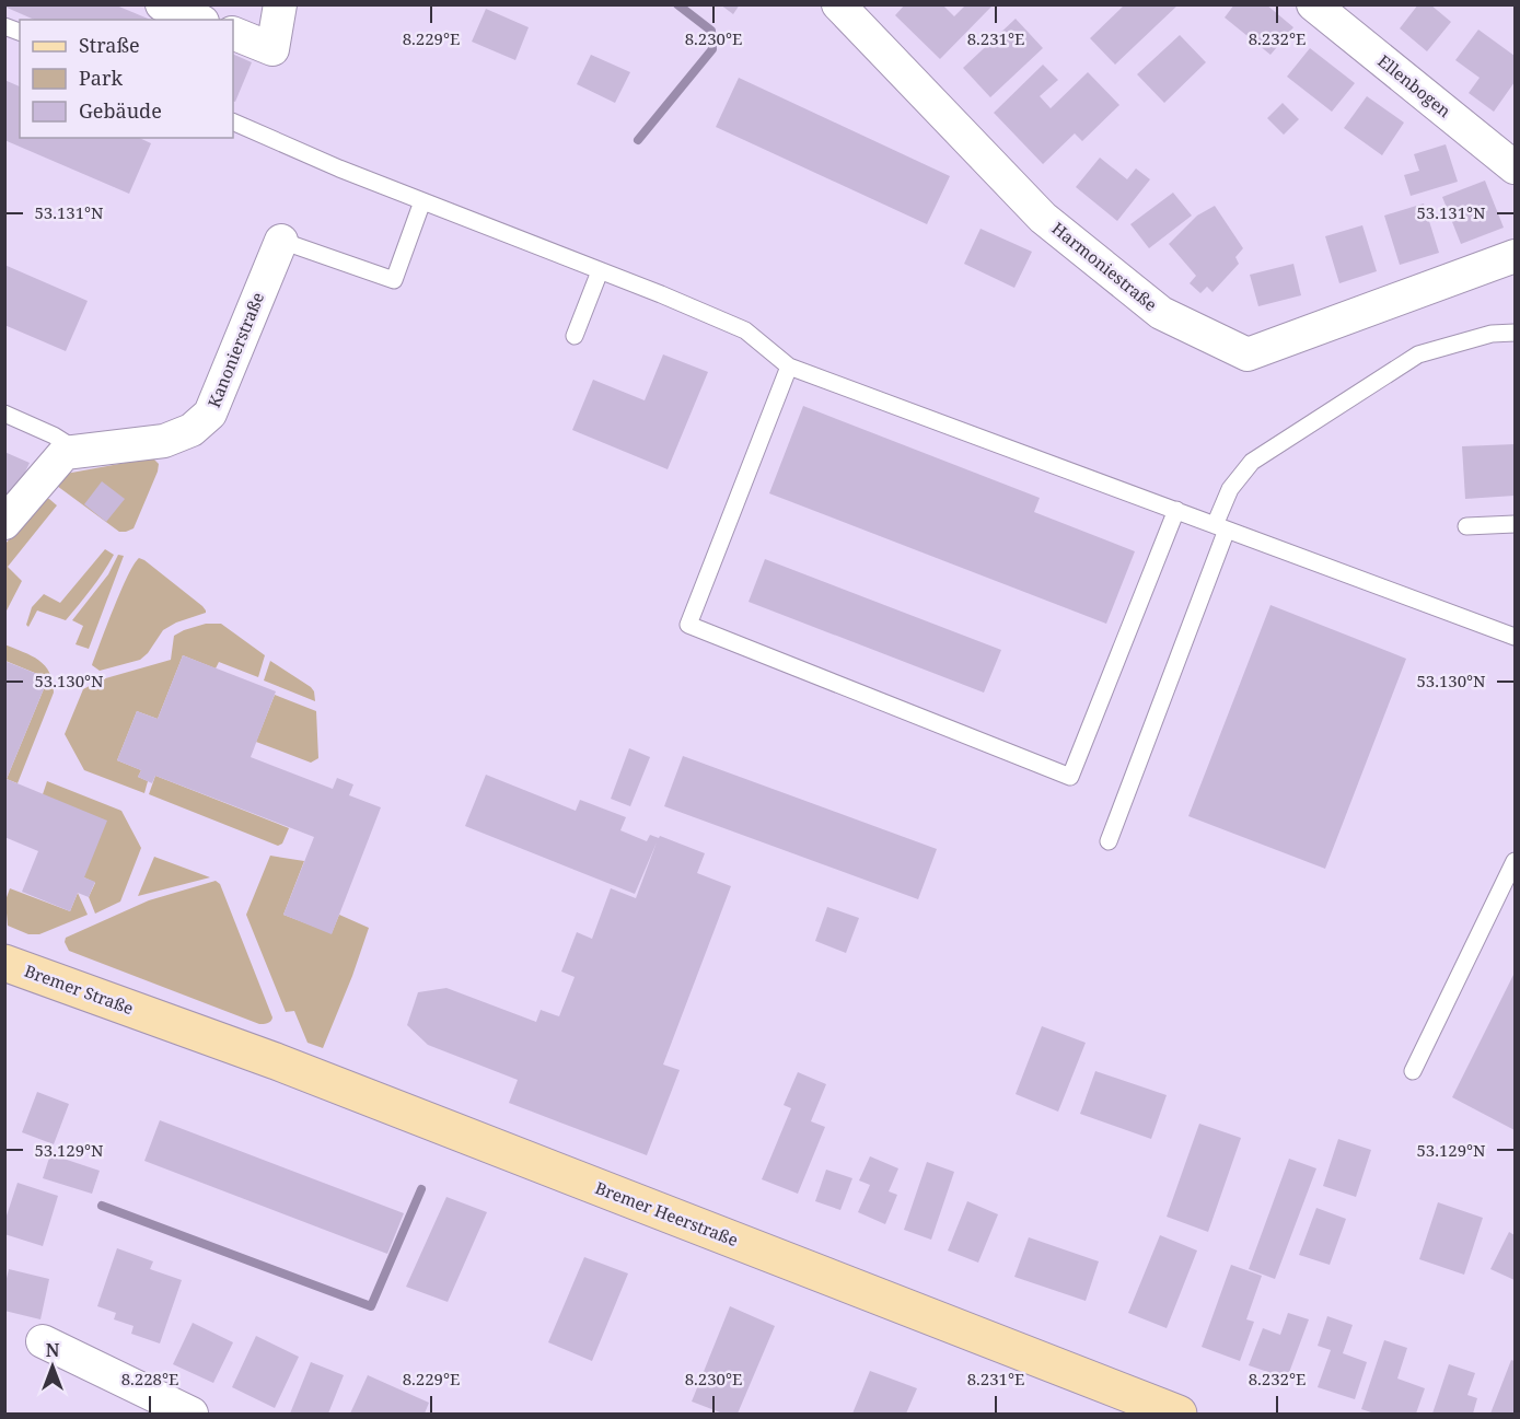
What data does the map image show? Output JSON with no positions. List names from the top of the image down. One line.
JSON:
{"streets":{"street":["Ellenbogen","Harmoniestraße","Kanonierstraße","Bremer Straße","Bremer Heerstraße"]},"crossings":[["Bremer Straße","Bremer Heerstraße"]],"legend":["Straße","Park","Gebäude"],"north":"top","coordinates":["8.229°E","8.230°E","8.231°E","8.232°E","53.131°N","53.130°N","53.129°N","8.228°E"]}
